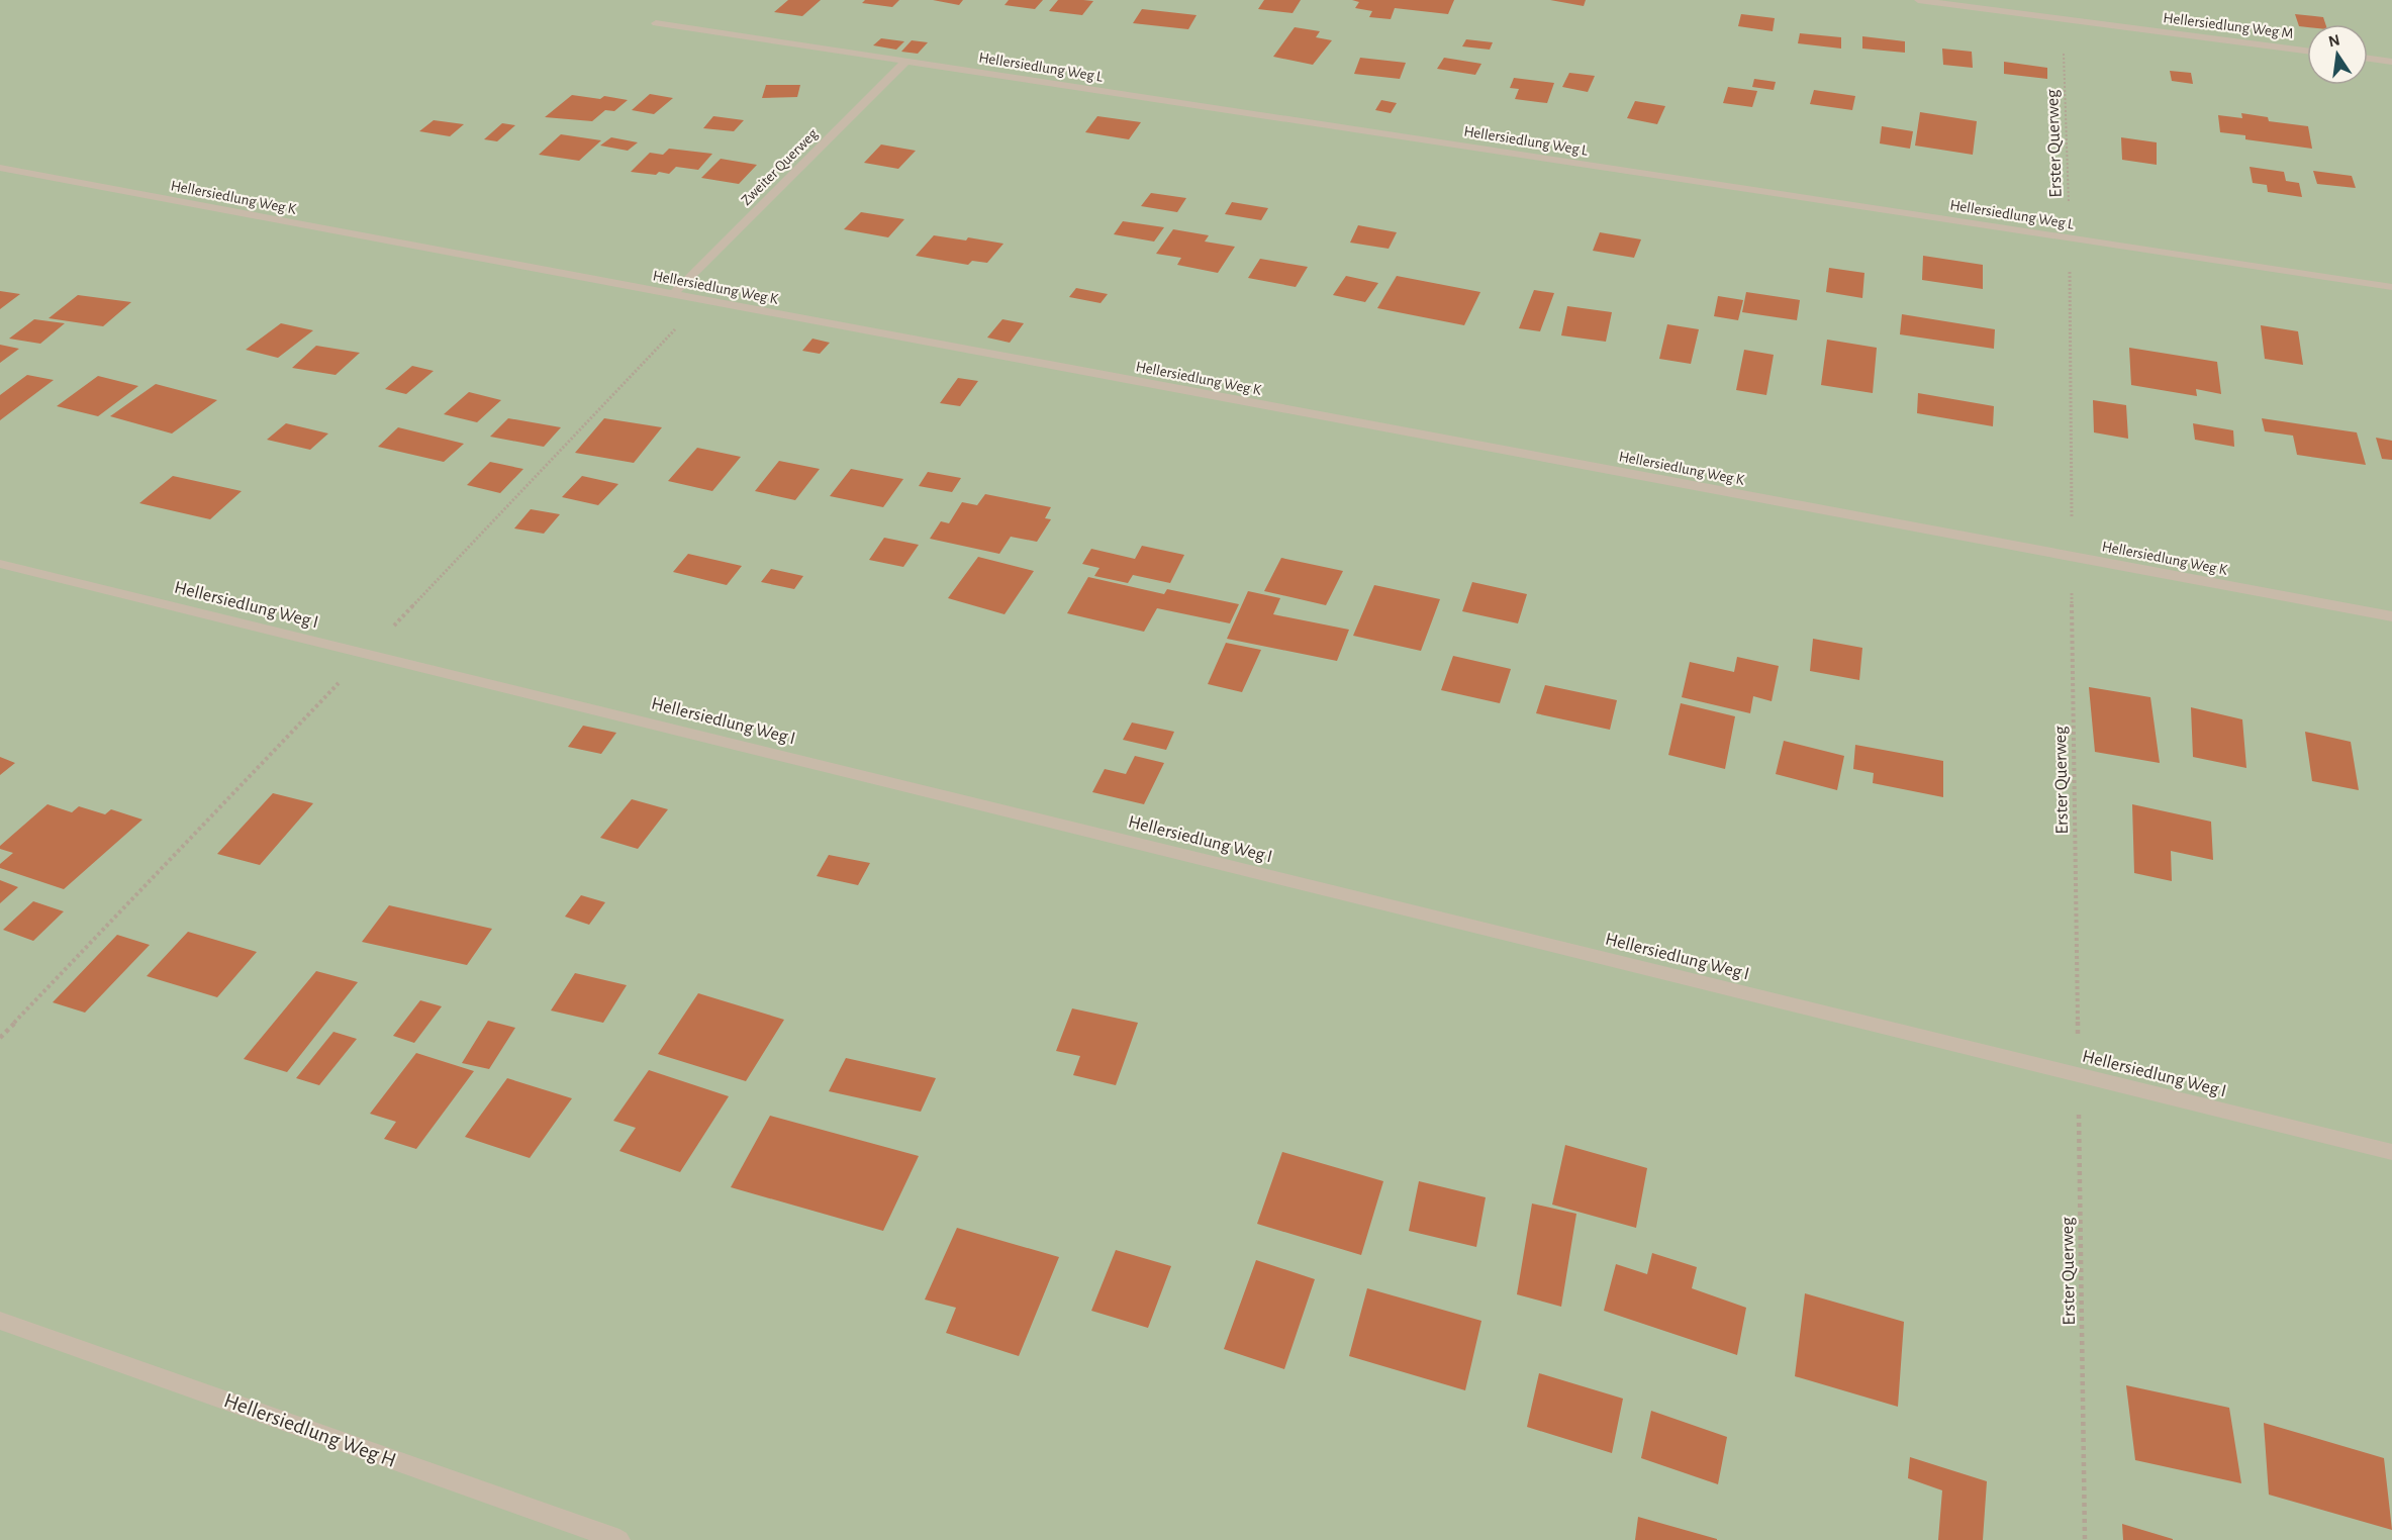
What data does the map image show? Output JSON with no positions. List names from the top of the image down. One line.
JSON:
{"streets":{"lane":["Hellersiedlung Weg M","Hellersiedlung Weg L","Zweiter Querweg","Hellersiedlung Weg K","Hellersiedlung Weg I","Hellersiedlung Weg H"],"path":["Erster Querweg"]},"crossings":[["Hellersiedlung Weg M","Erster Querweg"],["Hellersiedlung Weg L","Erster Querweg"],["Hellersiedlung Weg L","Zweiter Querweg"],["Erster Querweg","Hellersiedlung Weg K"],["Erster Querweg","Hellersiedlung Weg I"],["Zweiter Querweg","Hellersiedlung Weg K"]],"north":"top"}
